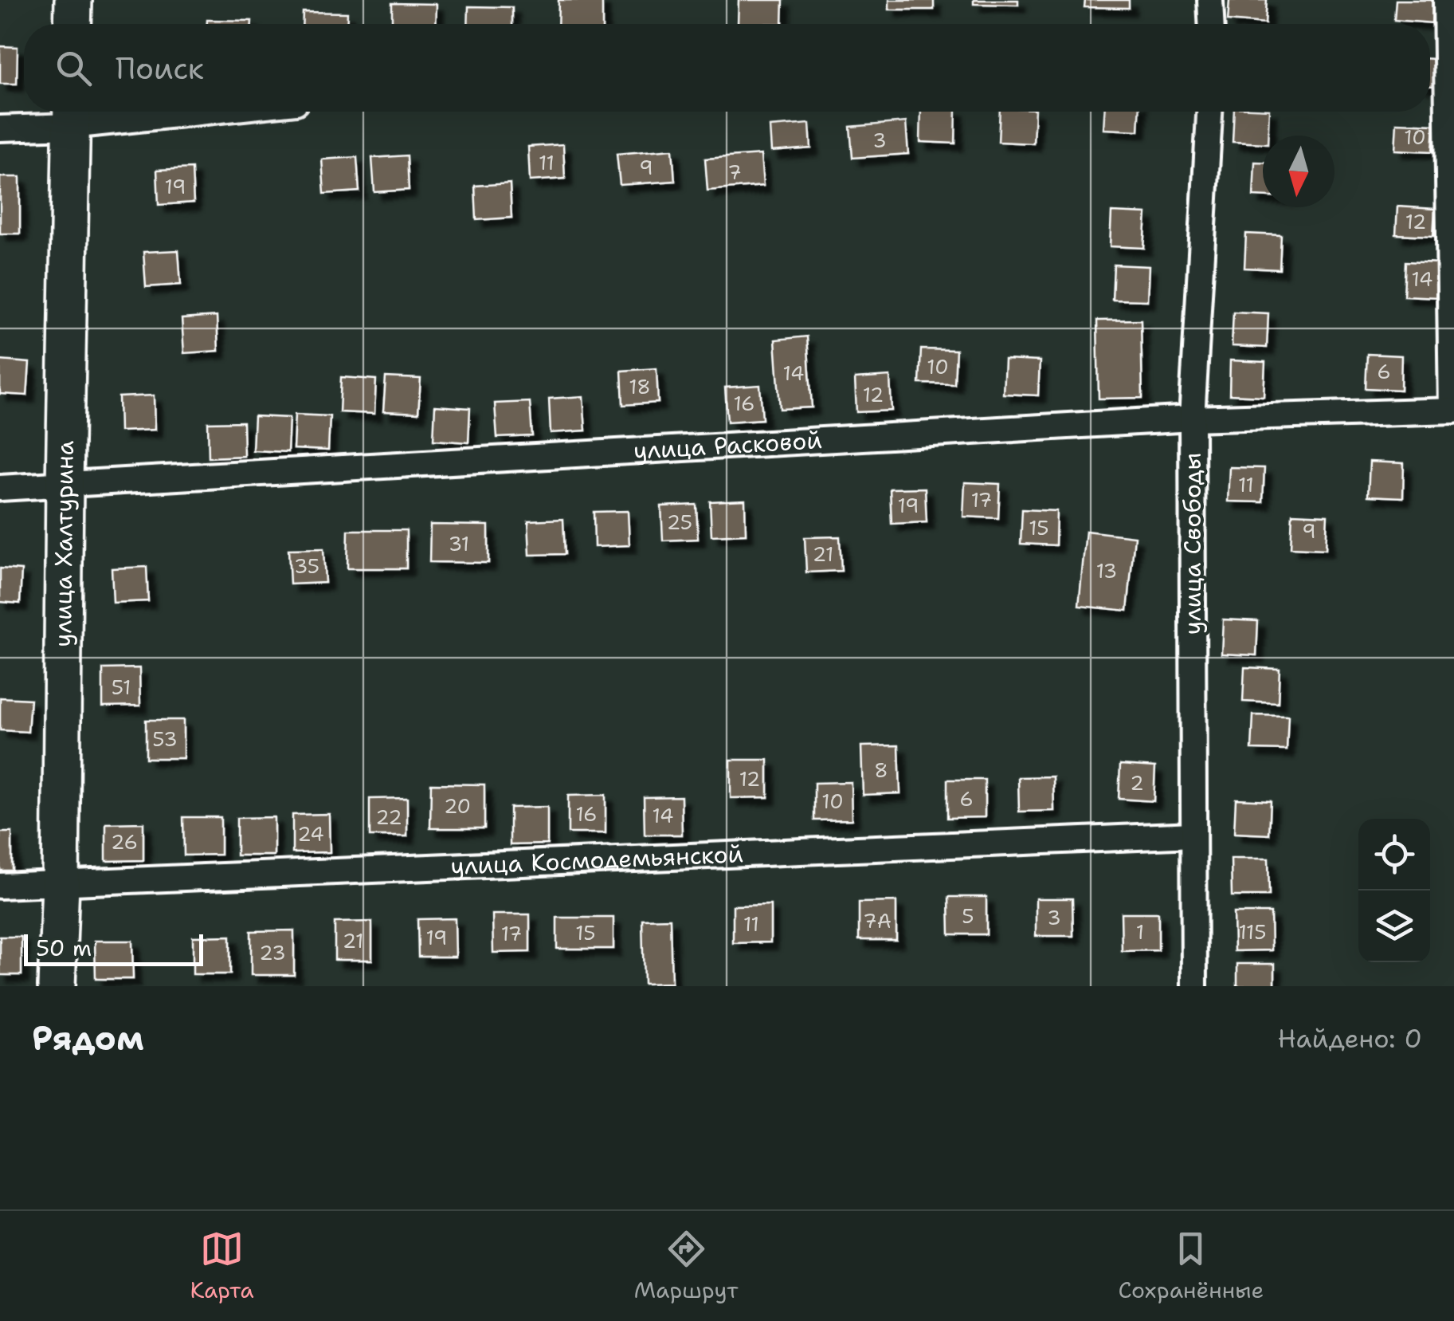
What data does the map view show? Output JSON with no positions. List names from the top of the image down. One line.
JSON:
{"streets":{"street":["улица Расковой","улица Халтурина","улица Свободы","улица Космодемьянской"]},"crossings":[["улица Расковой","улица Халтурина"],["улица Расковой","улица Свободы"],["улица Халтурина","улица Космодемьянской"],["улица Свободы","улица Космодемьянской"]],"house_numbers":["10","3","11","9","7","19","12","14","10","6","14","18","12","16","11","17","19","25","15","9","31","21","35","13","51","53","8","12","2","6","10","20","16","14","22","24","26","5","3","7А","11","1","115","15","17","19","21","23"],"scale_bar":"50 m","north":"bottom","page":{"search":"Поиск","scale":"50 m","heading":["Рядом","Найдено: 0"],"nav":["Карта","Маршрут","Сохранённые"]}}
